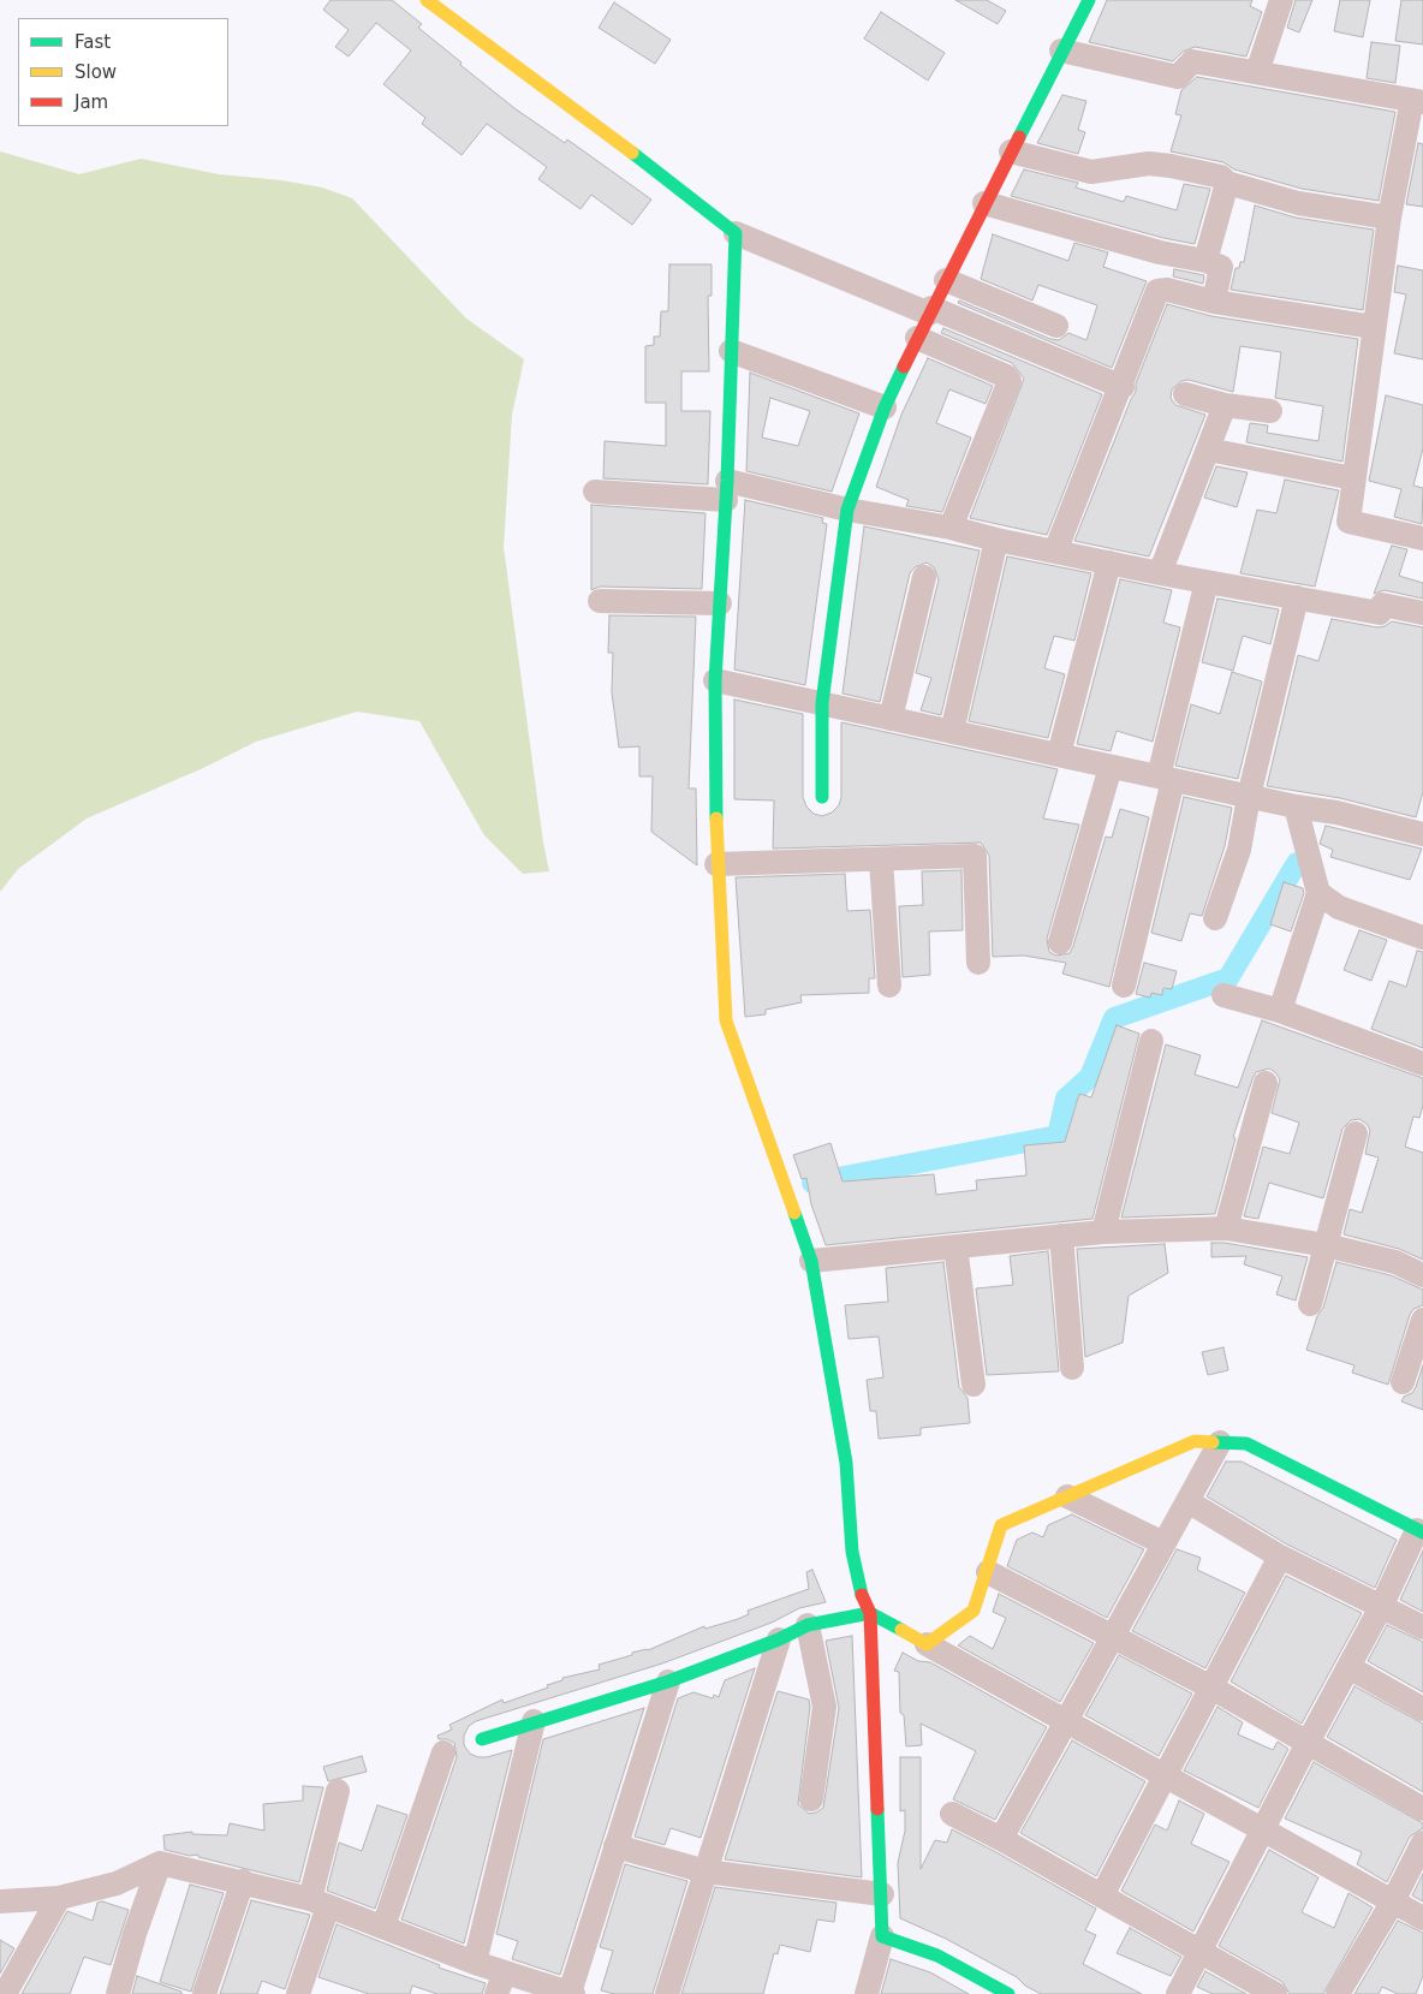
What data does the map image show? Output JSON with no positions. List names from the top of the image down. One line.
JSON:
{"legend":["Fast","Slow","Jam"]}
